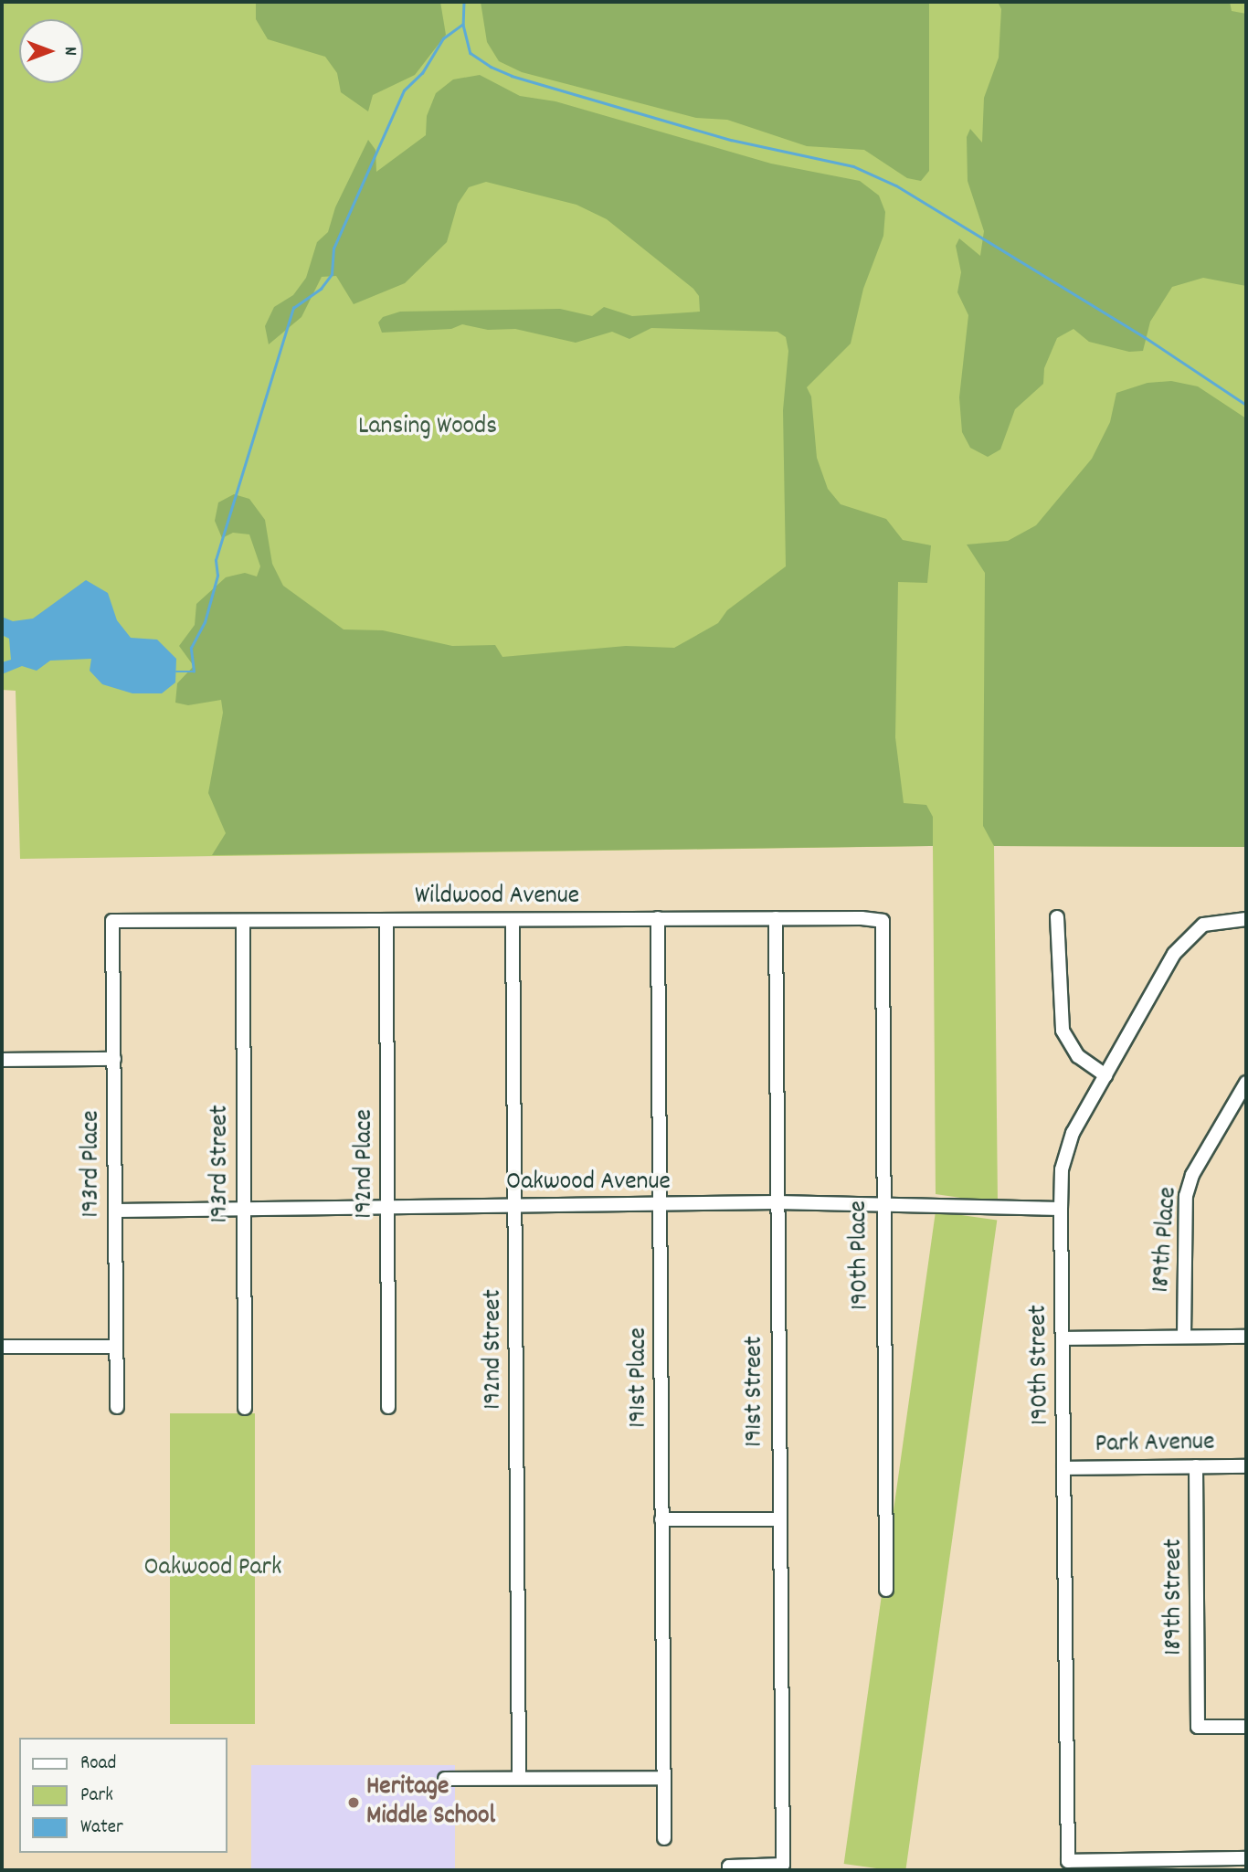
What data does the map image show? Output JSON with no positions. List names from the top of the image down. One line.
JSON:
{"streets":{"street":["Wildwood Avenue","193rd Place","193rd Street","192nd Place","Oakwood Avenue","189th Place","190th Place","192nd Street","190th Street","191st Place","191st Street","Park Avenue","189th Street"]},"crossings":[["Wildwood Avenue","193rd Place"],["Wildwood Avenue","193rd Street"],["Wildwood Avenue","192nd Place"],["Wildwood Avenue","190th Place"],["Wildwood Avenue","192nd Street"],["Wildwood Avenue","191st Place"],["Wildwood Avenue","191st Street"],["193rd Place","Oakwood Avenue"],["193rd Street","Oakwood Avenue"],["192nd Place","Oakwood Avenue"],["Oakwood Avenue","190th Place"],["Oakwood Avenue","192nd Street"],["Oakwood Avenue","190th Street"],["Oakwood Avenue","191st Place"],["Oakwood Avenue","191st Street"],["190th Street","Park Avenue"],["Park Avenue","189th Street"]],"parks":["Lansing Woods","Oakwood Park"],"places":["Heritage Middle School"],"legend":["Road","Park","Water"],"north":"right"}
